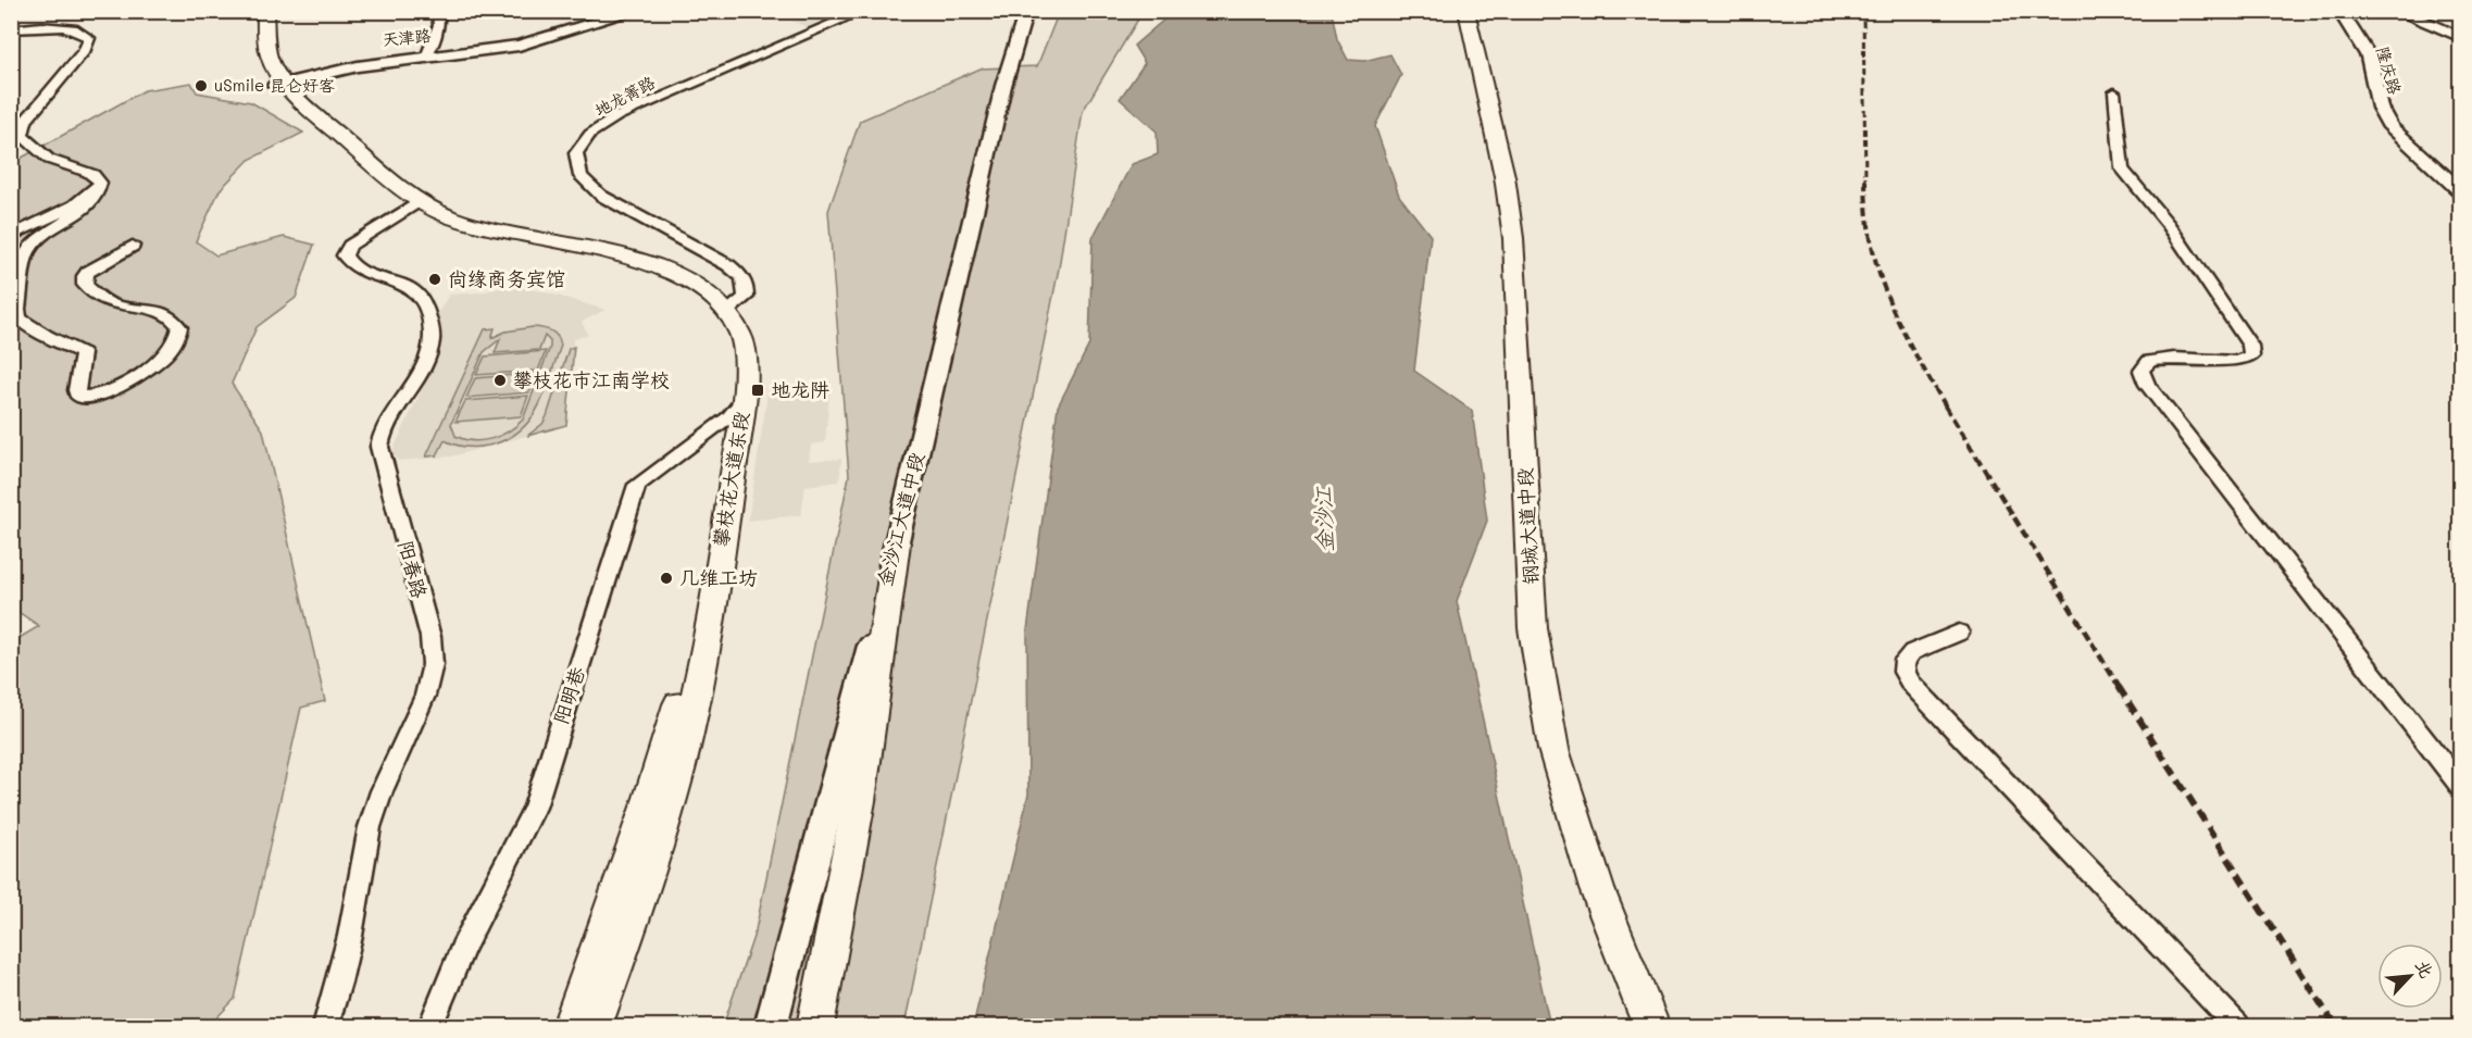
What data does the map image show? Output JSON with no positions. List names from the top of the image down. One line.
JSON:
{"streets":{"highway":["攀枝花大道东段","钢城大道中段"],"main road":["天津路","隆庆路","金沙江大道中段"],"street":["地龙箐路","阳春路","阳明巷"]},"crossings":[["天津路","攀枝花大道东段"],["地龙箐路","攀枝花大道东段"],["攀枝花大道东段","阳春路"],["攀枝花大道东段","阳明巷"]],"water":["金沙江"],"places":{"other":["uSmile 昆仑好客","尚缘商务宾馆","攀枝花市江南学校","几维工坊"],"transit":["地龙阱"]},"north":"top right"}
